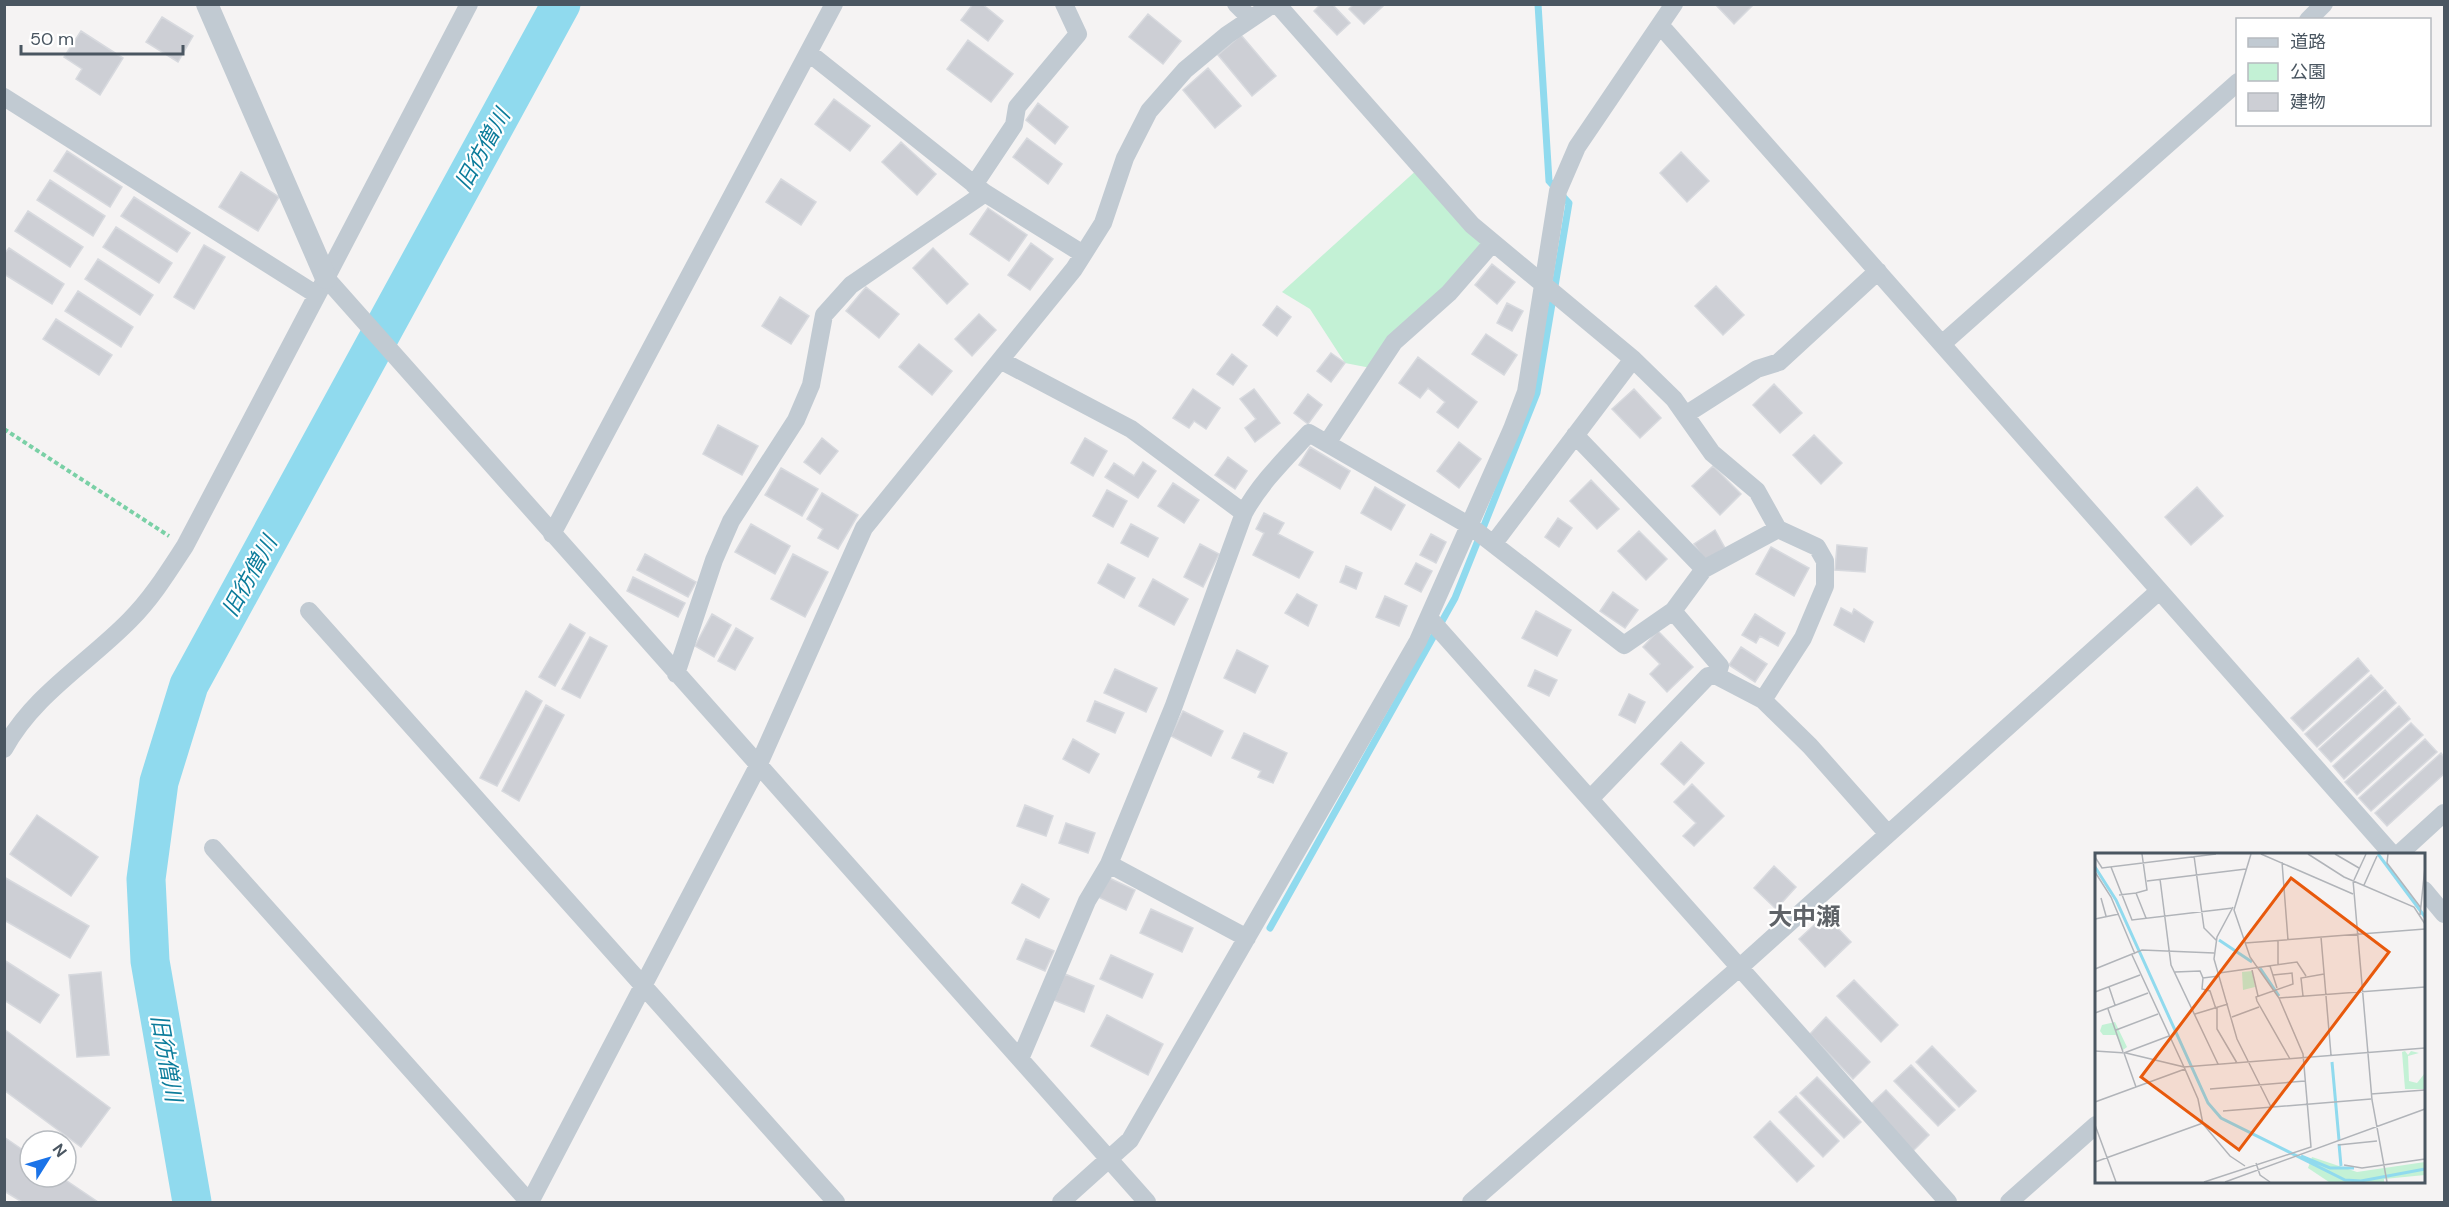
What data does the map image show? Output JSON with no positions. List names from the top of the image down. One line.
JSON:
{"districts":["大中瀬"],"water":["旧彷僧川"],"legend":["道路","公園","建物"],"scale_bar":"50 m","north":"top right"}
